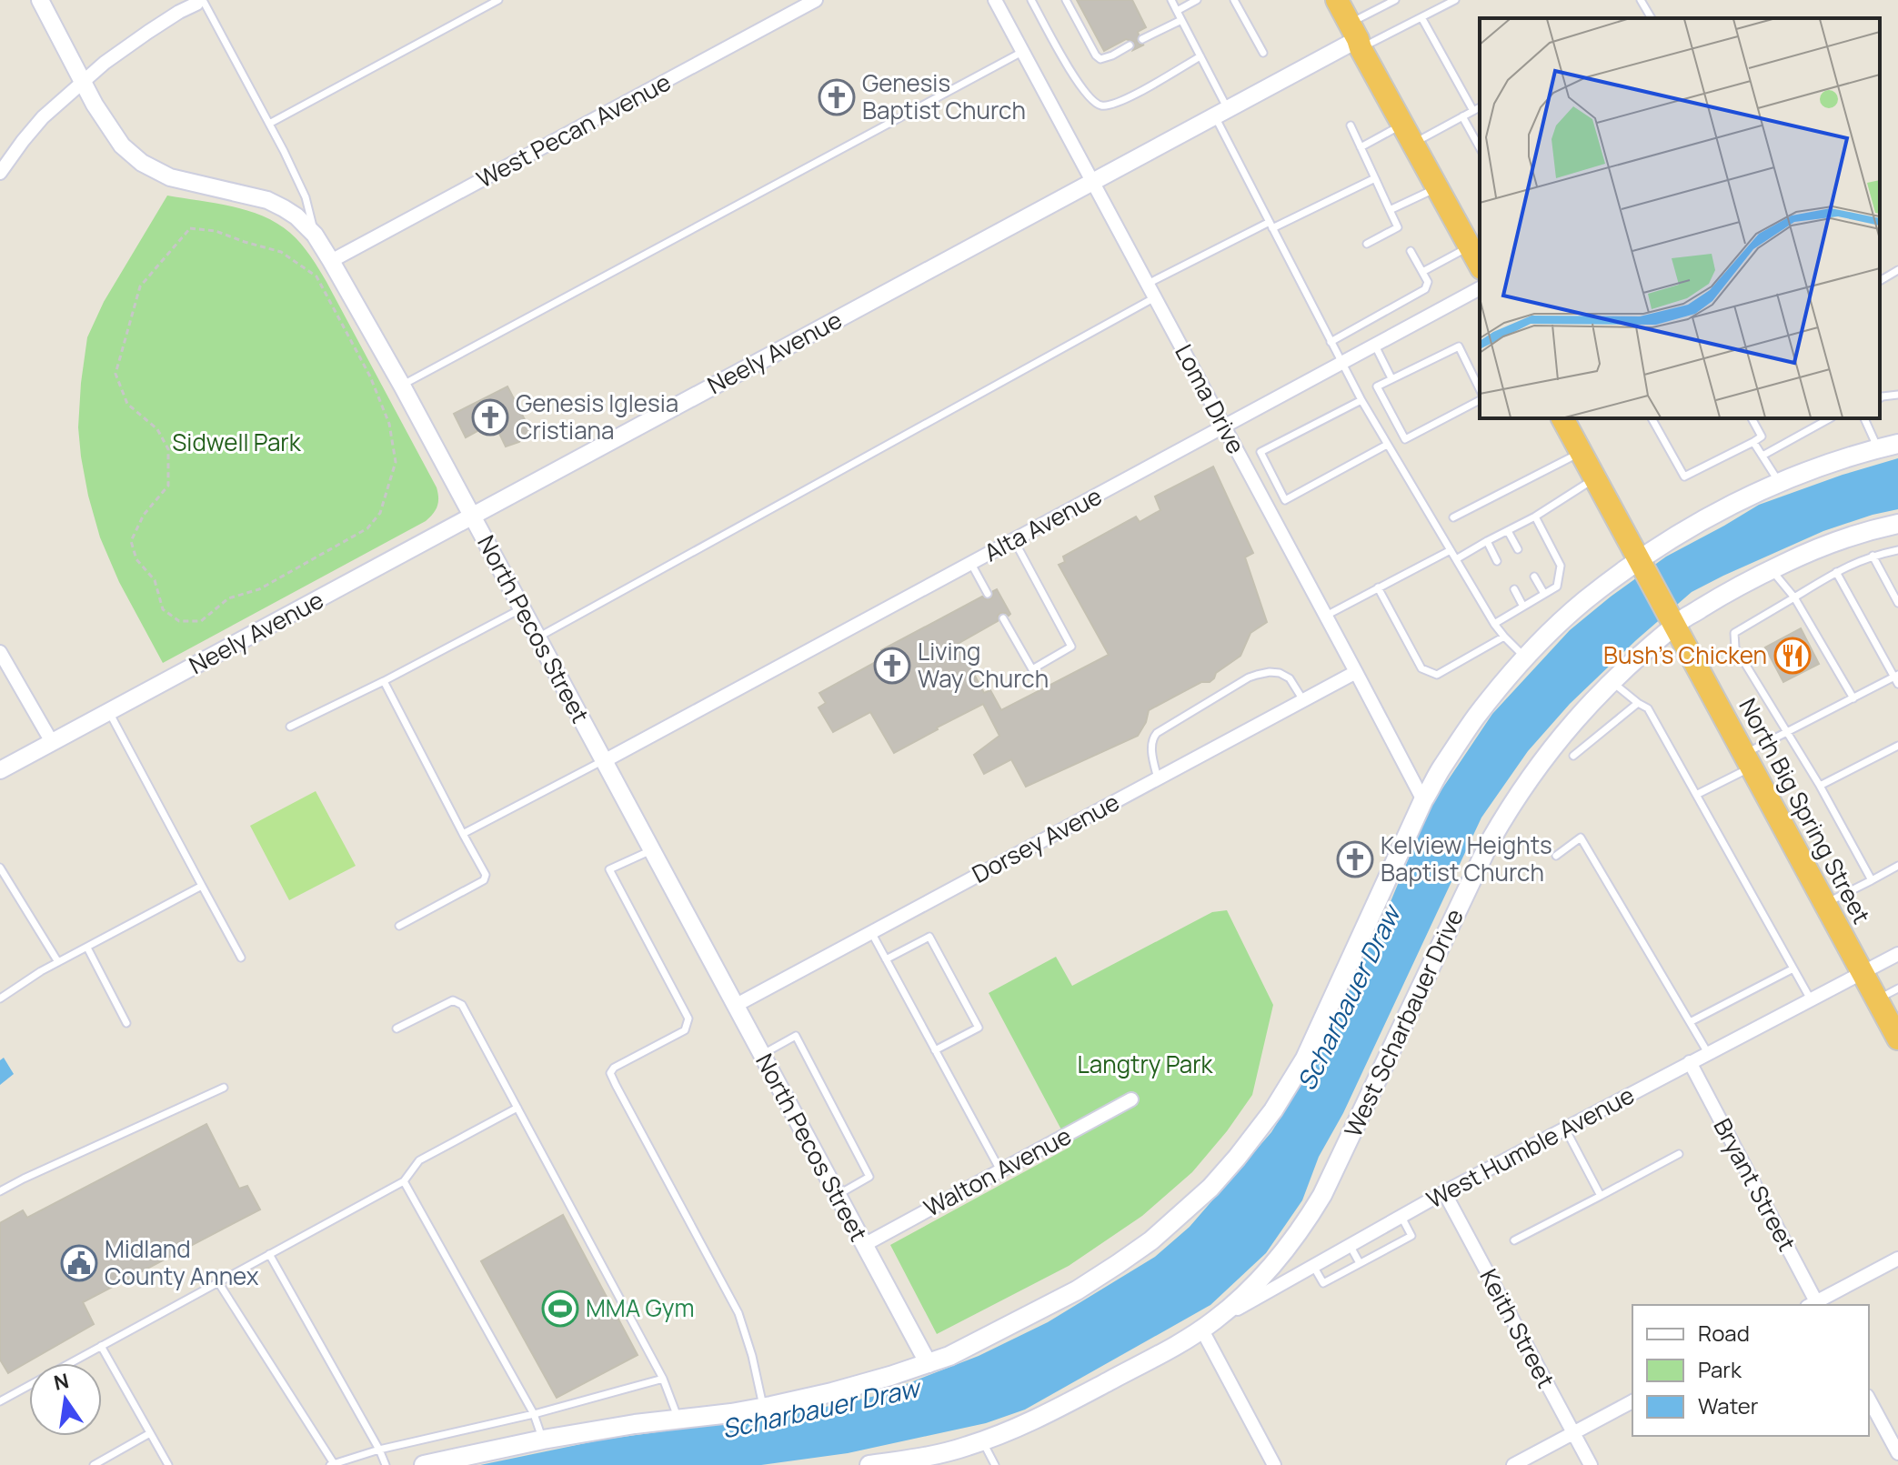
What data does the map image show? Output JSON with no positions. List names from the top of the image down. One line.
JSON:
{"streets":{"highway":["North Big Spring Street"],"main road":["West Scharbauer Drive"],"street":["West Pecan Avenue","Neely Avenue","Loma Drive","Alta Avenue","North Pecos Street","Dorsey Avenue","West Humble Avenue","Walton Avenue","Bryant Street","Keith Street"]},"crossings":[["West Pecan Avenue","North Pecos Street"],["Neely Avenue","Loma Drive"],["Neely Avenue","North Pecos Street"],["Loma Drive","Alta Avenue"],["Loma Drive","Dorsey Avenue"],["Alta Avenue","North Pecos Street"],["North Pecos Street","Dorsey Avenue"],["North Pecos Street","Walton Avenue"],["North Big Spring Street","West Scharbauer Drive"],["North Big Spring Street","West Humble Avenue"],["West Scharbauer Drive","West Humble Avenue"],["West Humble Avenue","Bryant Street"],["West Humble Avenue","Keith Street"]],"water":["Scharbauer Draw"],"parks":["Sidwell Park","Langtry Park"],"places":{"church":["Genesis Baptist Church","Genesis Iglesia Cristiana","Living Way Church","Kelview Heights Baptist Church"],"restaurant":["Bush's Chicken"],"public building":["Midland County Annex"],"sports":["MMA Gym"]},"legend":["Road","Park","Water"],"north":"top"}
